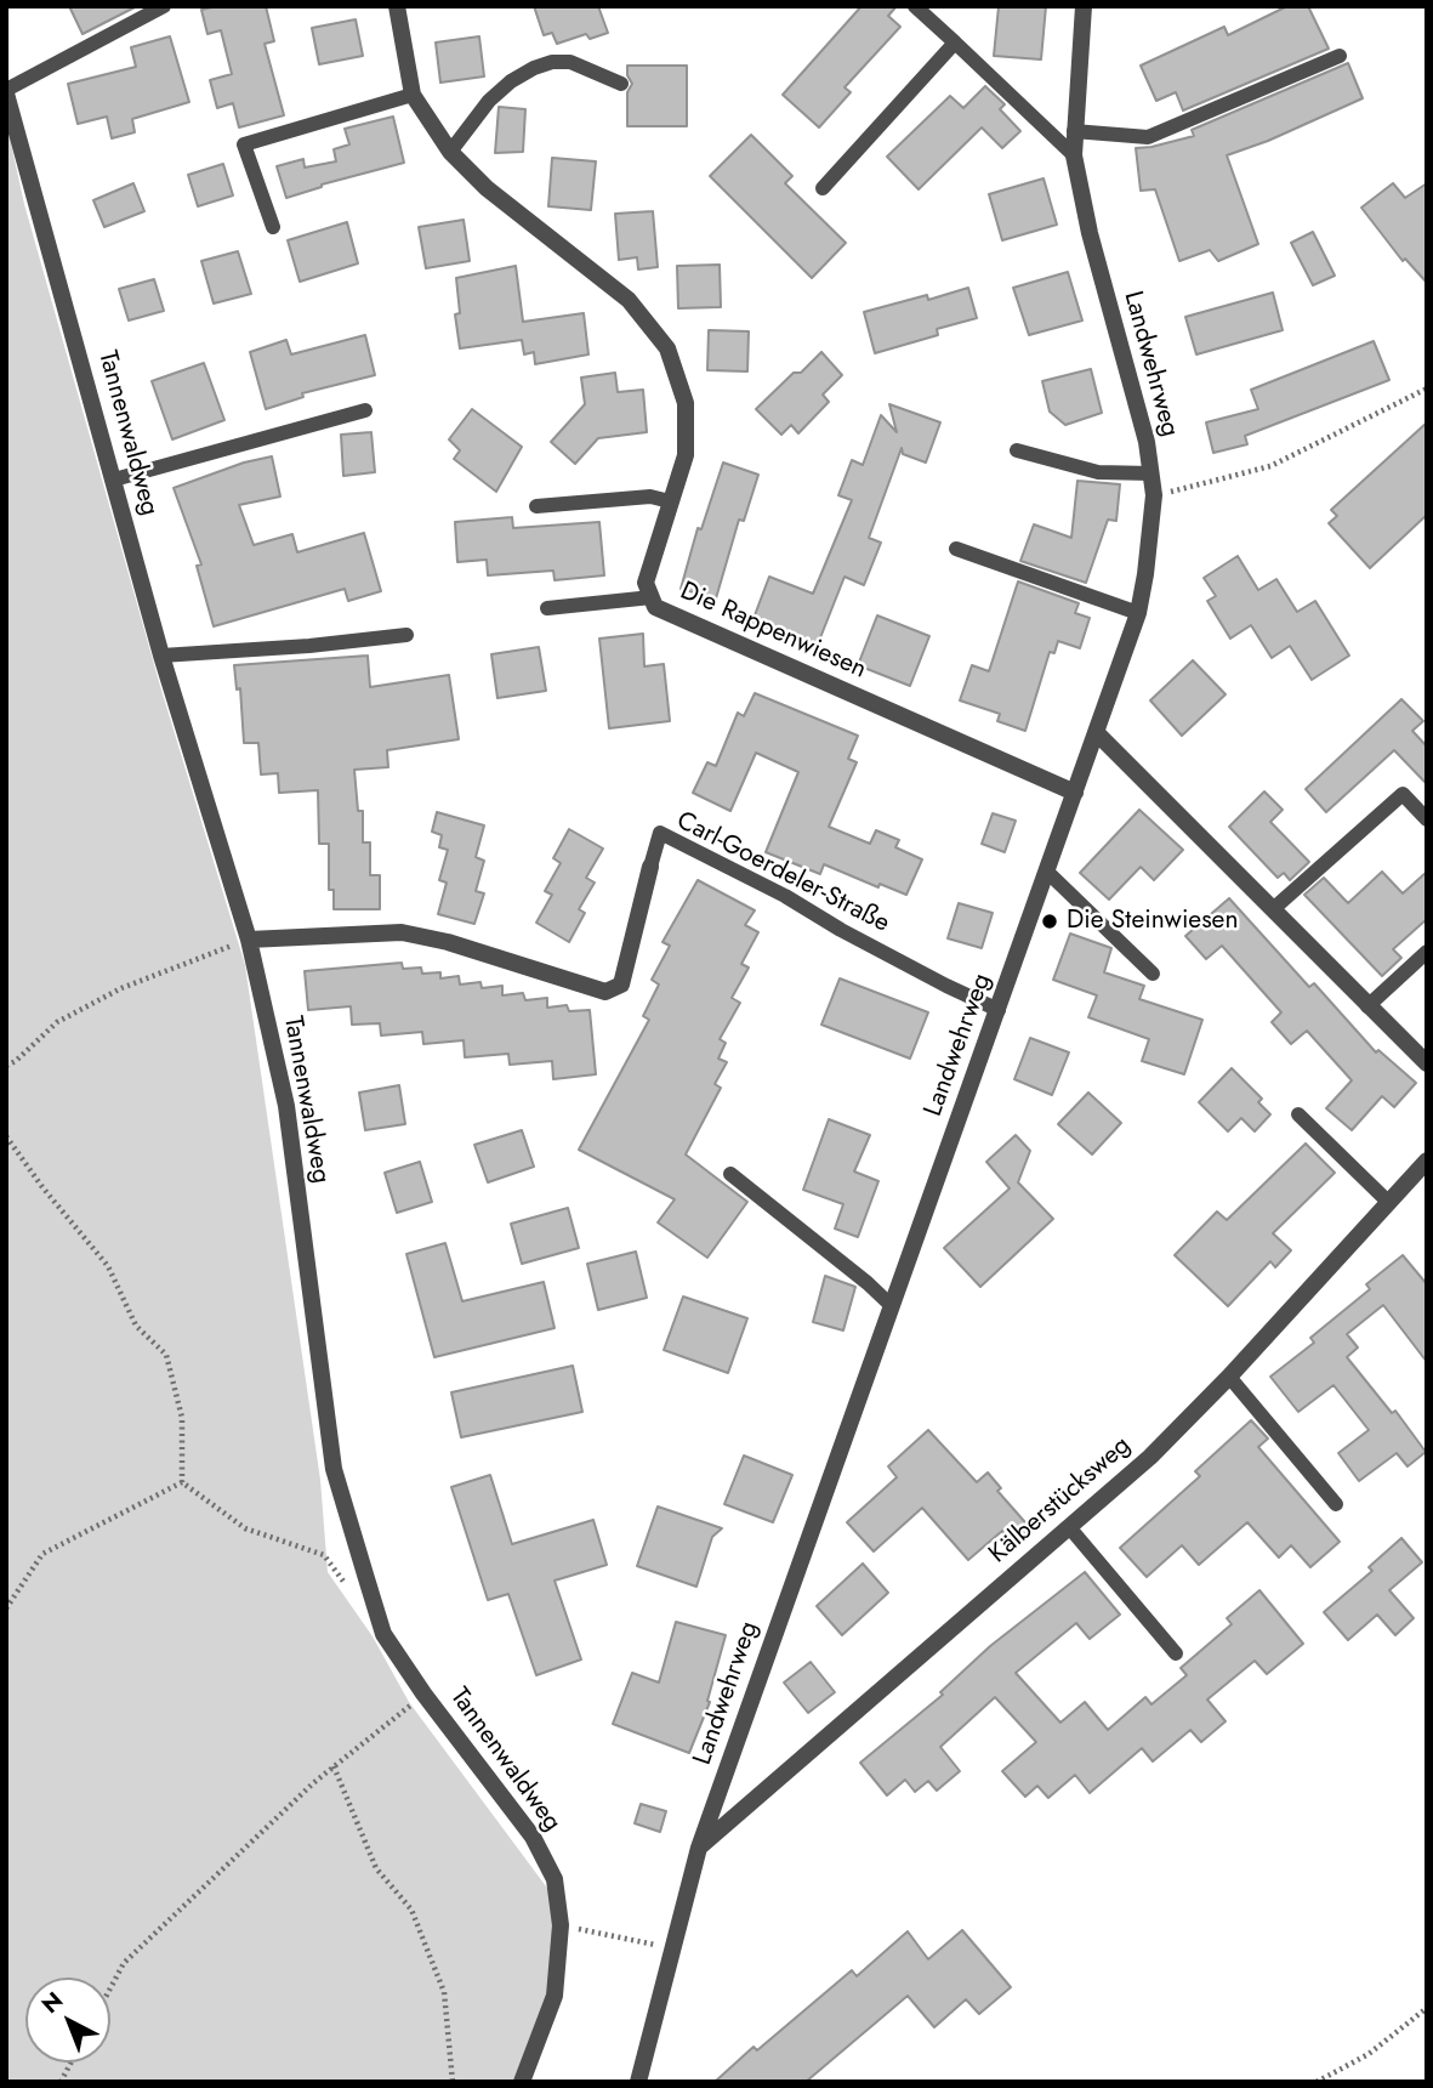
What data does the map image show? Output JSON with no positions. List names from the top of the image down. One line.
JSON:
{"streets":{"street":["Landwehrweg","Tannenwaldweg","Die Rappenwiesen","Carl-Goerdeler-Straße","Kälberstücksweg"]},"crossings":[["Landwehrweg","Die Rappenwiesen"],["Landwehrweg","Carl-Goerdeler-Straße"],["Landwehrweg","Kälberstücksweg"],["Tannenwaldweg","Carl-Goerdeler-Straße"]],"places":["Die Steinwiesen"],"north":"top left"}
